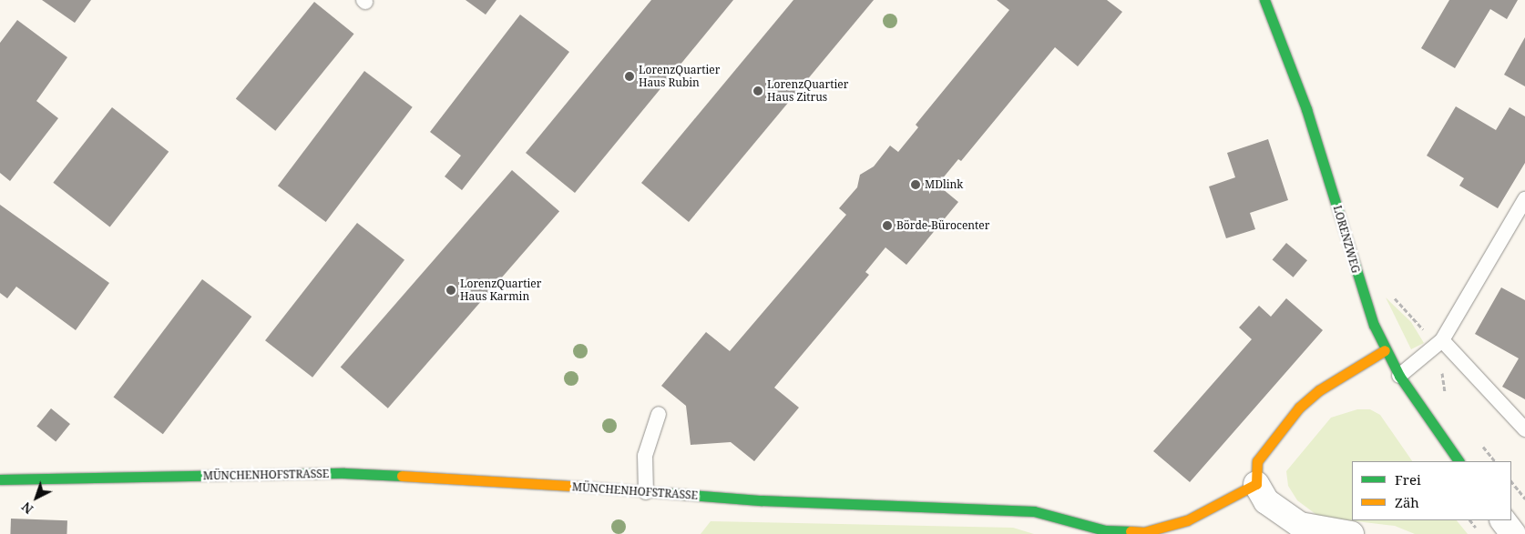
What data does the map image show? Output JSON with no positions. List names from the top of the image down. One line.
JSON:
{"streets":{"street":["LORENZWEG","MÜNCHENHOFSTRASSE"]},"places":["LorenzQuartier Haus Rubin","LorenzQuartier Haus Zitrus","MDlink","Börde-Bürocenter","LorenzQuartier Haus Karmin"],"legend":["Frei","Zäh"],"north":"bottom left"}
